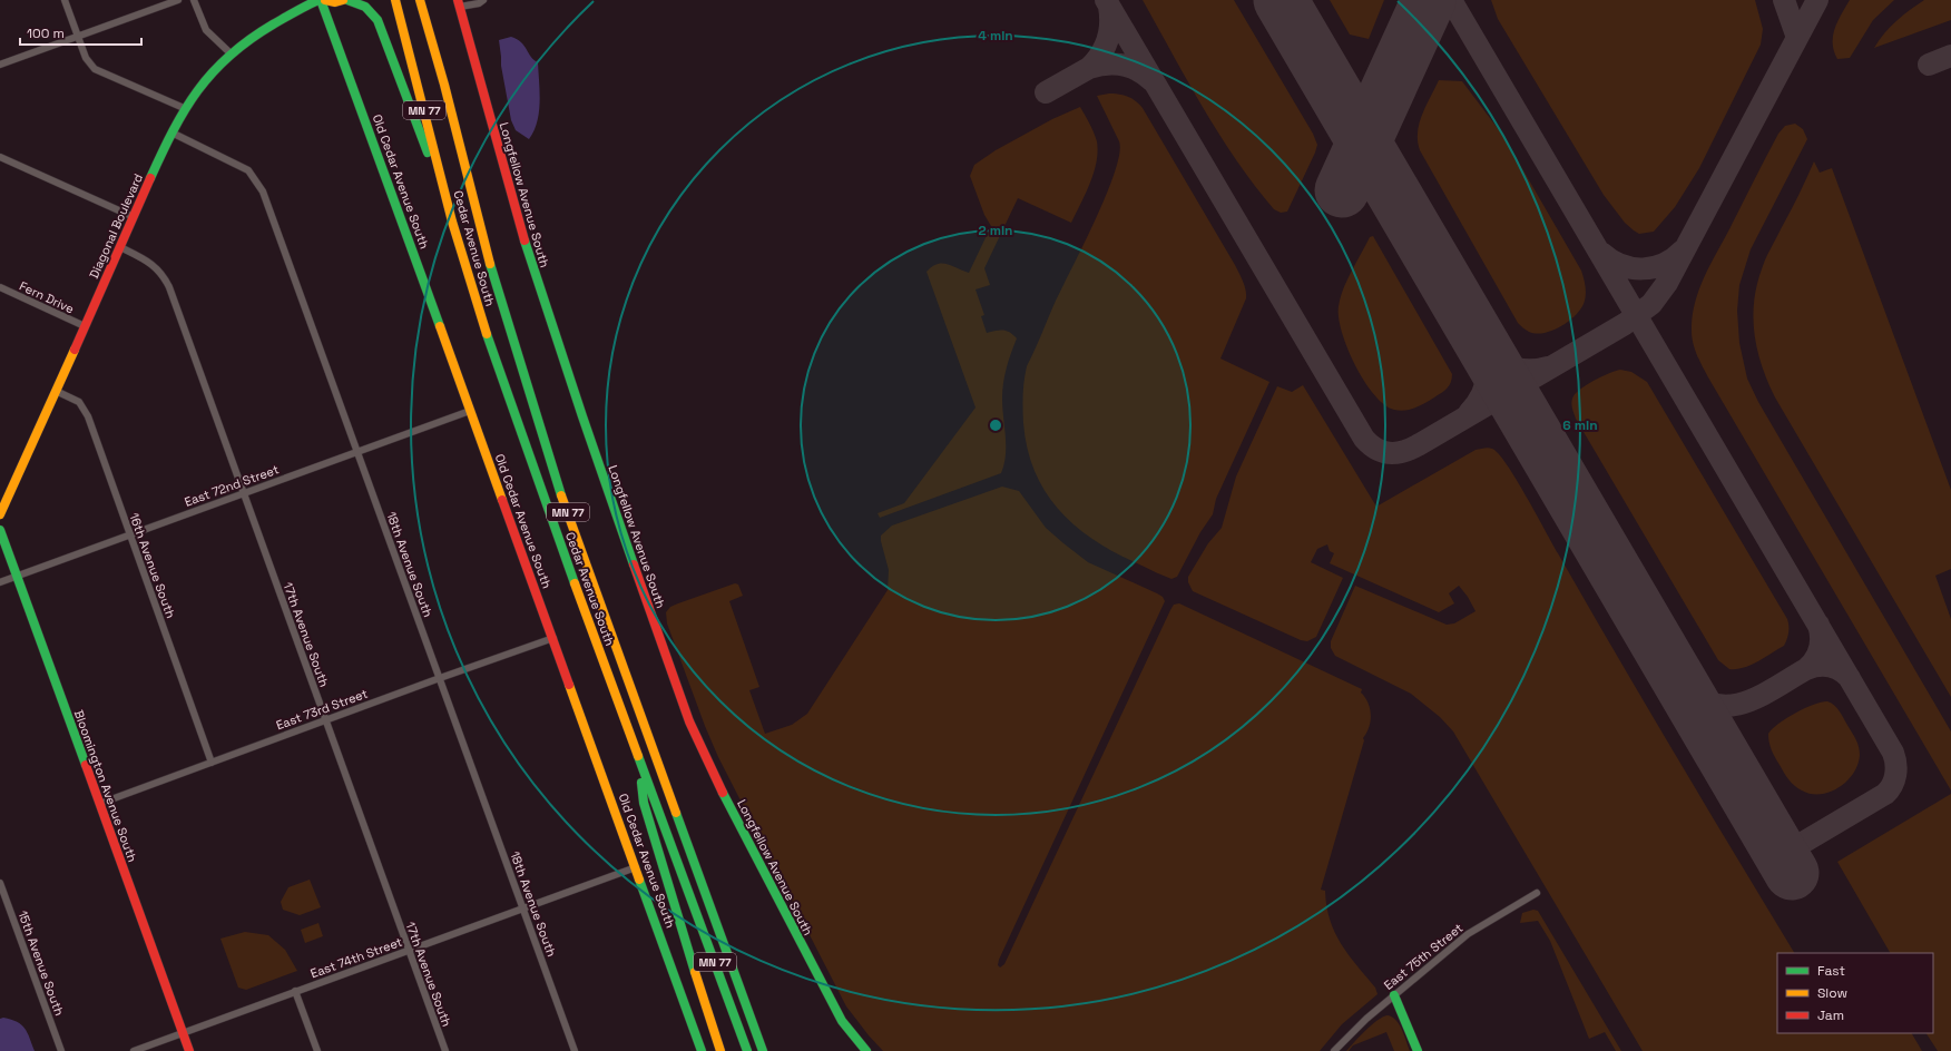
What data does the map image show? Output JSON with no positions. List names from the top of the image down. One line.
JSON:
{"streets":{"main road":["MN 77","Old Cedar Avenue South","Longfellow Avenue South","Diagonal Boulevard","Cedar Avenue South","Bloomington Avenue South"],"street":["Fern Drive","East 72nd Street","18th Avenue South","16th Avenue South","17th Avenue South","East 73rd Street","East 75th Street","East 74th Street","15th Avenue South"]},"crossings":[["Old Cedar Avenue South","Diagonal Boulevard"],["Old Cedar Avenue South","East 72nd Street"],["Old Cedar Avenue South","East 73rd Street"],["Old Cedar Avenue South","East 74th Street"],["Diagonal Boulevard","Fern Drive"],["Diagonal Boulevard","18th Avenue South"],["Diagonal Boulevard","16th Avenue South"],["Diagonal Boulevard","17th Avenue South"],["East 72nd Street","18th Avenue South"],["East 72nd Street","16th Avenue South"],["East 72nd Street","17th Avenue South"],["East 72nd Street","Bloomington Avenue South"],["18th Avenue South","East 73rd Street"],["18th Avenue South","East 74th Street"],["16th Avenue South","East 73rd Street"],["17th Avenue South","East 73rd Street"],["17th Avenue South","East 74th Street"],["East 73rd Street","Bloomington Avenue South"],["Bloomington Avenue South","East 74th Street"]],"legend":["Fast","Slow","Jam"],"scale_bar":"100 m","rings":["4 min","2 min","6 min"]}
